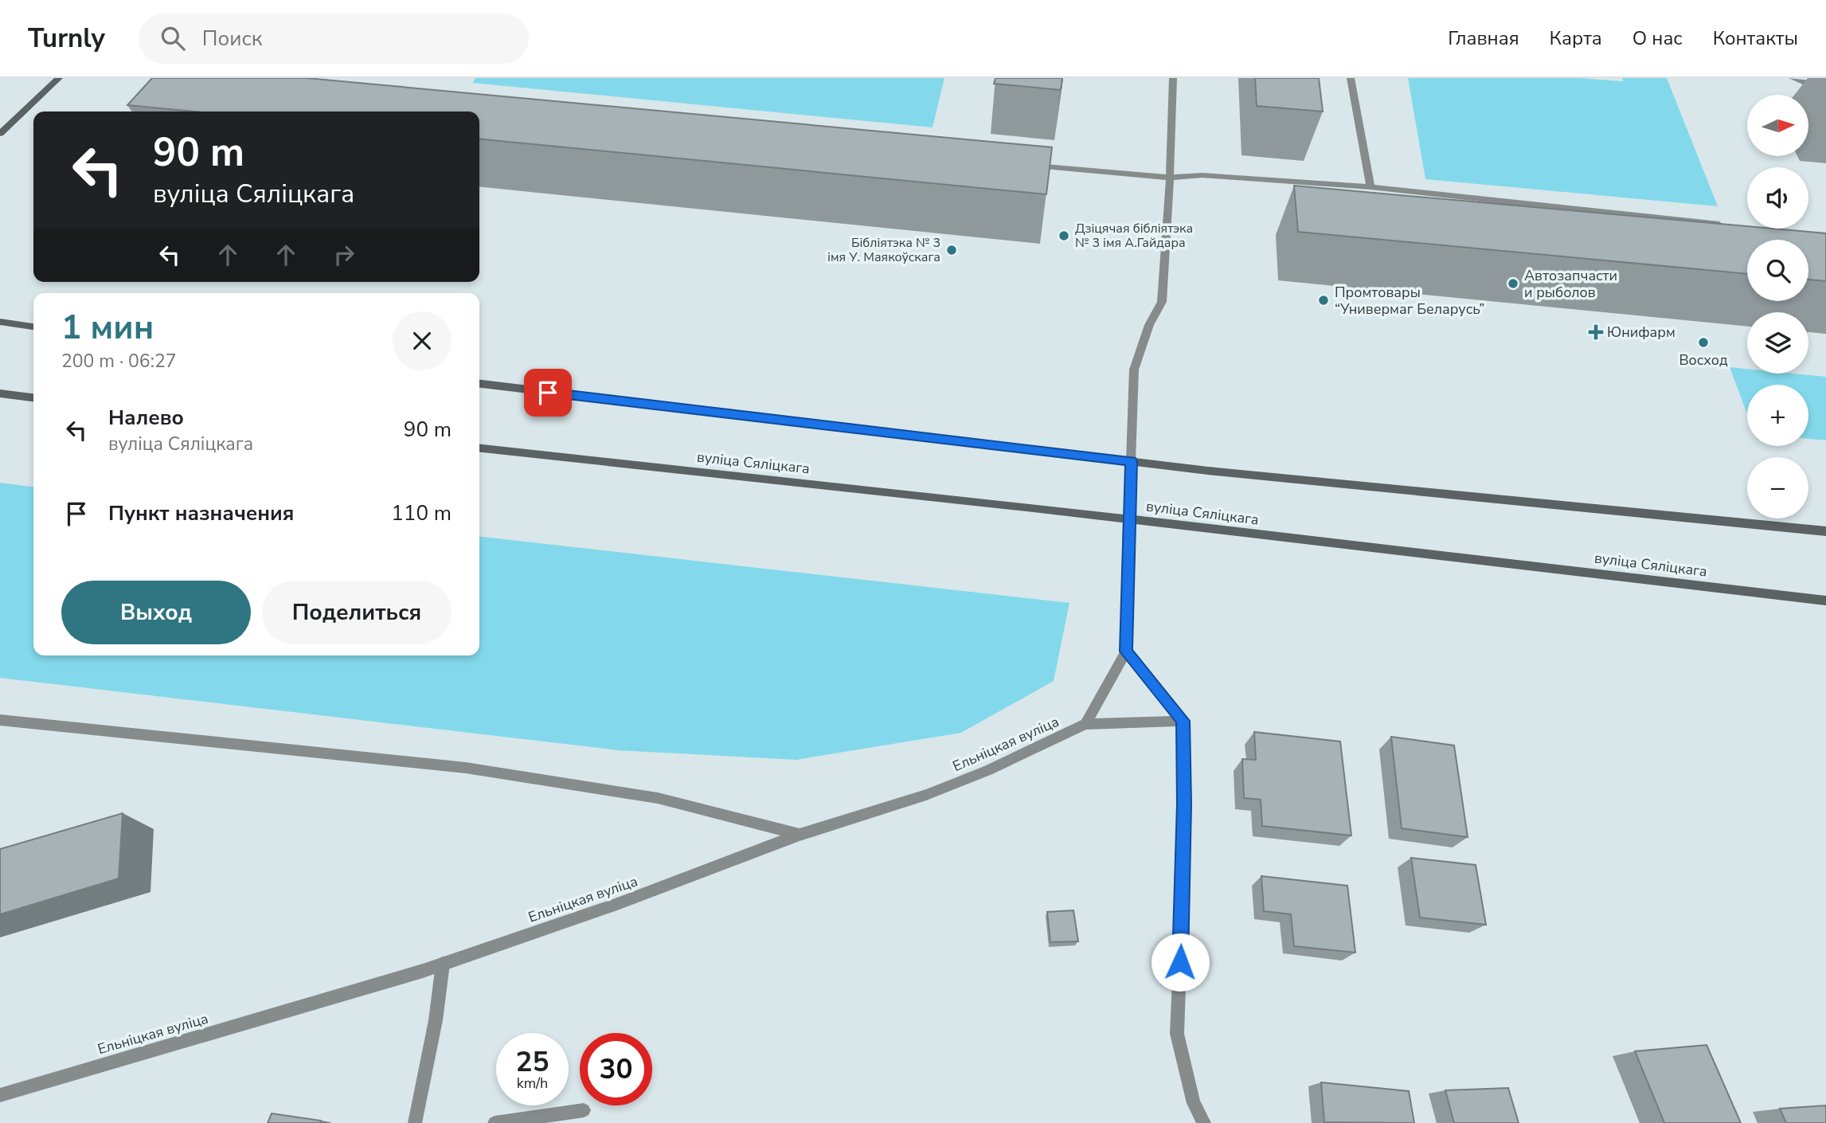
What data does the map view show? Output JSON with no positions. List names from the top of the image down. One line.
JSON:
{"streets":{"main road":["вуліца Сяліцкага"],"street":["Ельніцкая вуліца"]},"places":{"other":["Дзіцячая бібліятэка № 3 імя А.Гайдара","Бібліятэка № 3 імя У. Маякоўскага","Автозапчасти и рыболов","Промтовары “Универмаг Беларусь”","Восход"],"health":["Юнифарм"]},"north":"right","page":{"header":"Turnly","search":"Поиск","nav":["Главная","Карта","О нас","Контакты"],"map_buttons":["+","−"],"turn":["90 m","вуліца Сяліцкага"],"heading":["1 мин","200 m · 06:27"],"list":[{"name":"Налево","note":"вуліца Сяліцкага","value":"90 m"},{"name":"Пункт назначения","value":"110 m"}],"buttons":["Выход","Поделиться"],"speed":"25 km/h","limit":"30"}}
